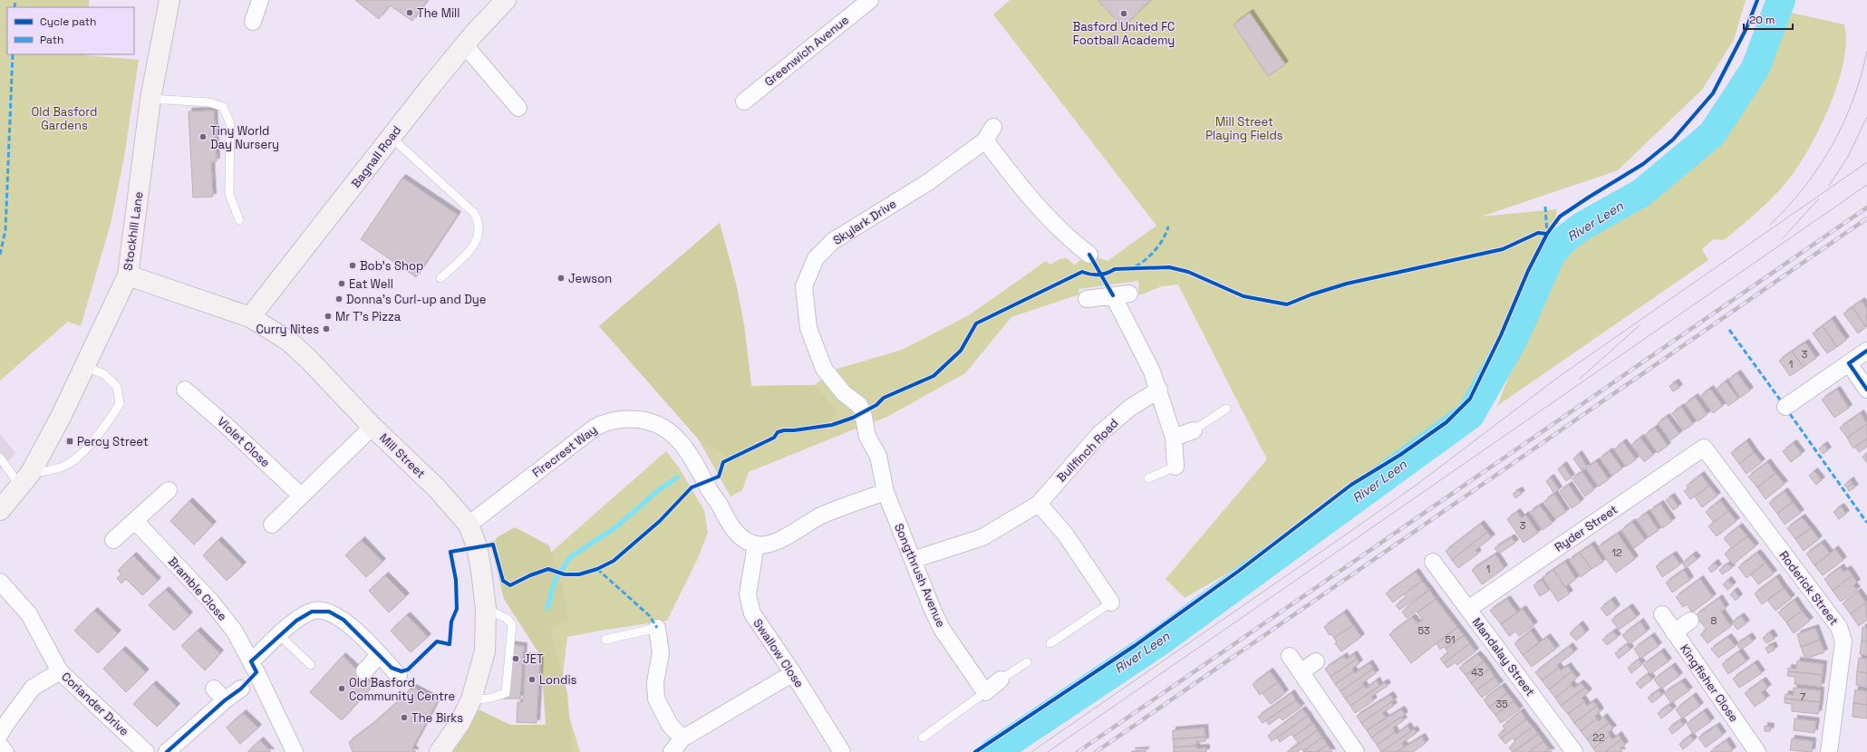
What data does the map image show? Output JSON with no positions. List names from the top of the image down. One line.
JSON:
{"streets":{"main road":["Bagnall Road","Stockhill Lane","Mill Street"],"street":["Greenwich Avenue","Skylark Drive","Violet Close","Bullfinch Road","Firecrest Way","Ryder Street","Songthrush Avenue","Roderick Street","Bramble Close","Swallow Close","Mandalay Street","Kingfisher Close","Coriander Drive"]},"crossings":[["Bagnall Road","Mill Street"],["Skylark Drive","Songthrush Avenue"],["Stockhill Lane","Mill Street"],["Bullfinch Road","Songthrush Avenue"],["Firecrest Way","Mill Street"],["Firecrest Way","Swallow Close"],["Ryder Street","Roderick Street"],["Ryder Street","Mandalay Street"]],"water":["River Leen"],"parks":["Old Basford Gardens","Mill Street Playing Fields"],"places":{"other":["The Mill","Basford United FC Football Academy","Tiny World Day Nursery","Bob's Shop","Jewson","Eat Well","Donna's Curl-up and Dye","Mr T's Pizza","Curry Nites","JET","Londis","Old Basford Community Centre","The Birks"],"transit":["Percy Street"]},"house_numbers":["3","1","3","12","1","8","53","51","43","7","35","22"],"legend":["Cycle path","Path"],"scale_bar":"20 m"}
